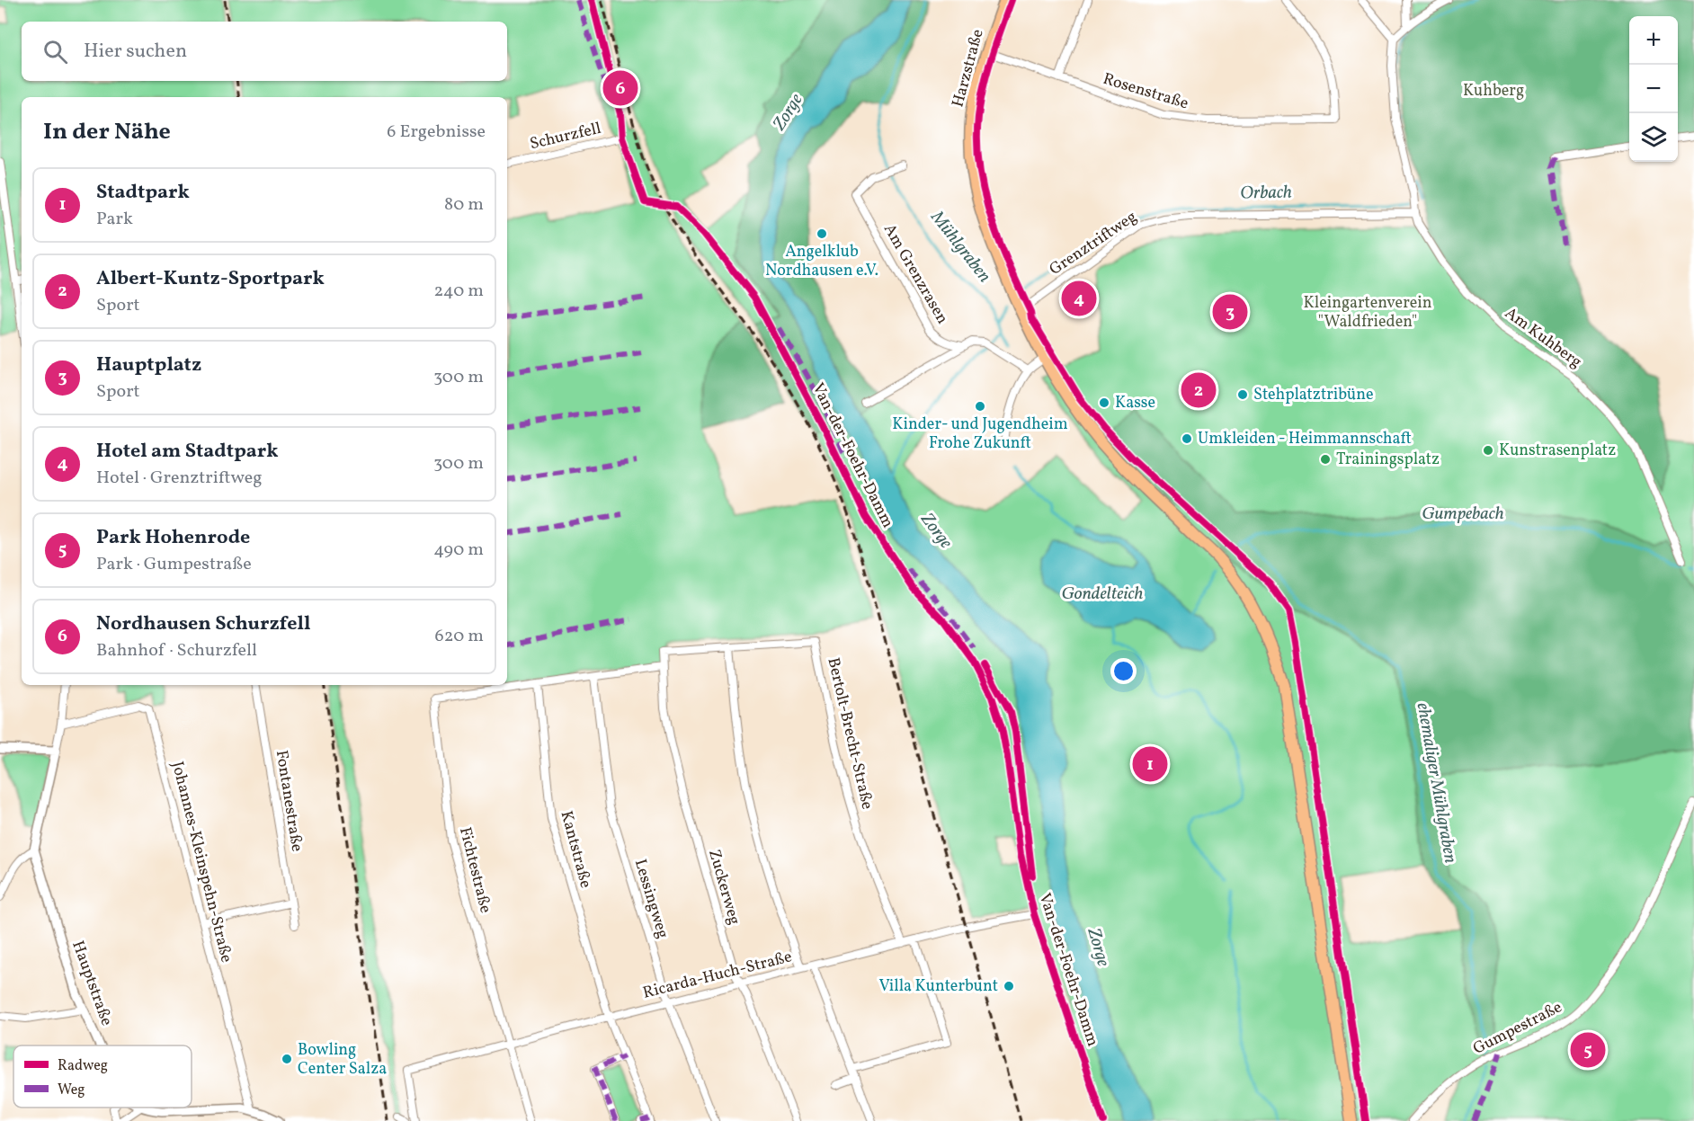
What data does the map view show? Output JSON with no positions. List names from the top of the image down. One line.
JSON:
{"streets":{"main road":["Harzstraße"],"street":["Rosenstraße","Schurzfell","Grenztriftweg","Am Grenzrasen","Am Kuhberg","Van-der-Foehr-Damm","Bertolt-Brecht-Straße","Fontanestraße","Kantstraße","Johannes-Kleinspehn-Straße","Fichtestraße","Zuckerweg","Lessingweg","Ricarda-Huch-Straße","Hauptstraße","Gumpestraße"]},"crossings":[["Harzstraße","Rosenstraße"],["Harzstraße","Grenztriftweg"],["Schurzfell","Van-der-Foehr-Damm"],["Grenztriftweg","Am Kuhberg"],["Van-der-Foehr-Damm","Ricarda-Huch-Straße"],["Bertolt-Brecht-Straße","Zuckerweg"],["Bertolt-Brecht-Straße","Ricarda-Huch-Straße"],["Kantstraße","Fichtestraße"],["Kantstraße","Ricarda-Huch-Straße"],["Fichtestraße","Ricarda-Huch-Straße"],["Zuckerweg","Ricarda-Huch-Straße"],["Lessingweg","Ricarda-Huch-Straße"]],"water":["Zorge","Orbach","Mühlgraben","Gumpebach","Gondelteich","ehemaliger Mühlgraben"],"parks":["Kuhberg","Kleingartenverein \"Waldfrieden\""],"places":["Angelklub Nordhausen e.V.","Stehplatztribüne","Kasse","Kinder- und Jugendheim Frohe Zukunft","Umkleiden - Heimmannschaft","Kunstrasenplatz","Trainingsplatz","Villa Kunterbunt","Bowling Center Salza"],"legend":["Radweg","Weg"],"page":{"map_buttons":["+","−"],"search":"Hier suchen","pins":["6","4","3","2","1","5"],"heading":["In der Nähe","6 Ergebnisse"],"list":[{"mark":"1","name":"Stadtpark","note":"Park","value":"80 m"},{"mark":"2","name":"Albert-Kuntz-Sportpark","note":"Sport","value":"240 m"},{"mark":"3","name":"Hauptplatz","note":"Sport","value":"300 m"},{"mark":"4","name":"Hotel am Stadtpark","note":"Hotel · Grenztriftweg","value":"300 m"},{"mark":"5","name":"Park Hohenrode","note":"Park · Gumpestraße","value":"490 m"},{"mark":"6","name":"Nordhausen Schurzfell","note":"Bahnhof · Schurzfell","value":"620 m"}]}}
